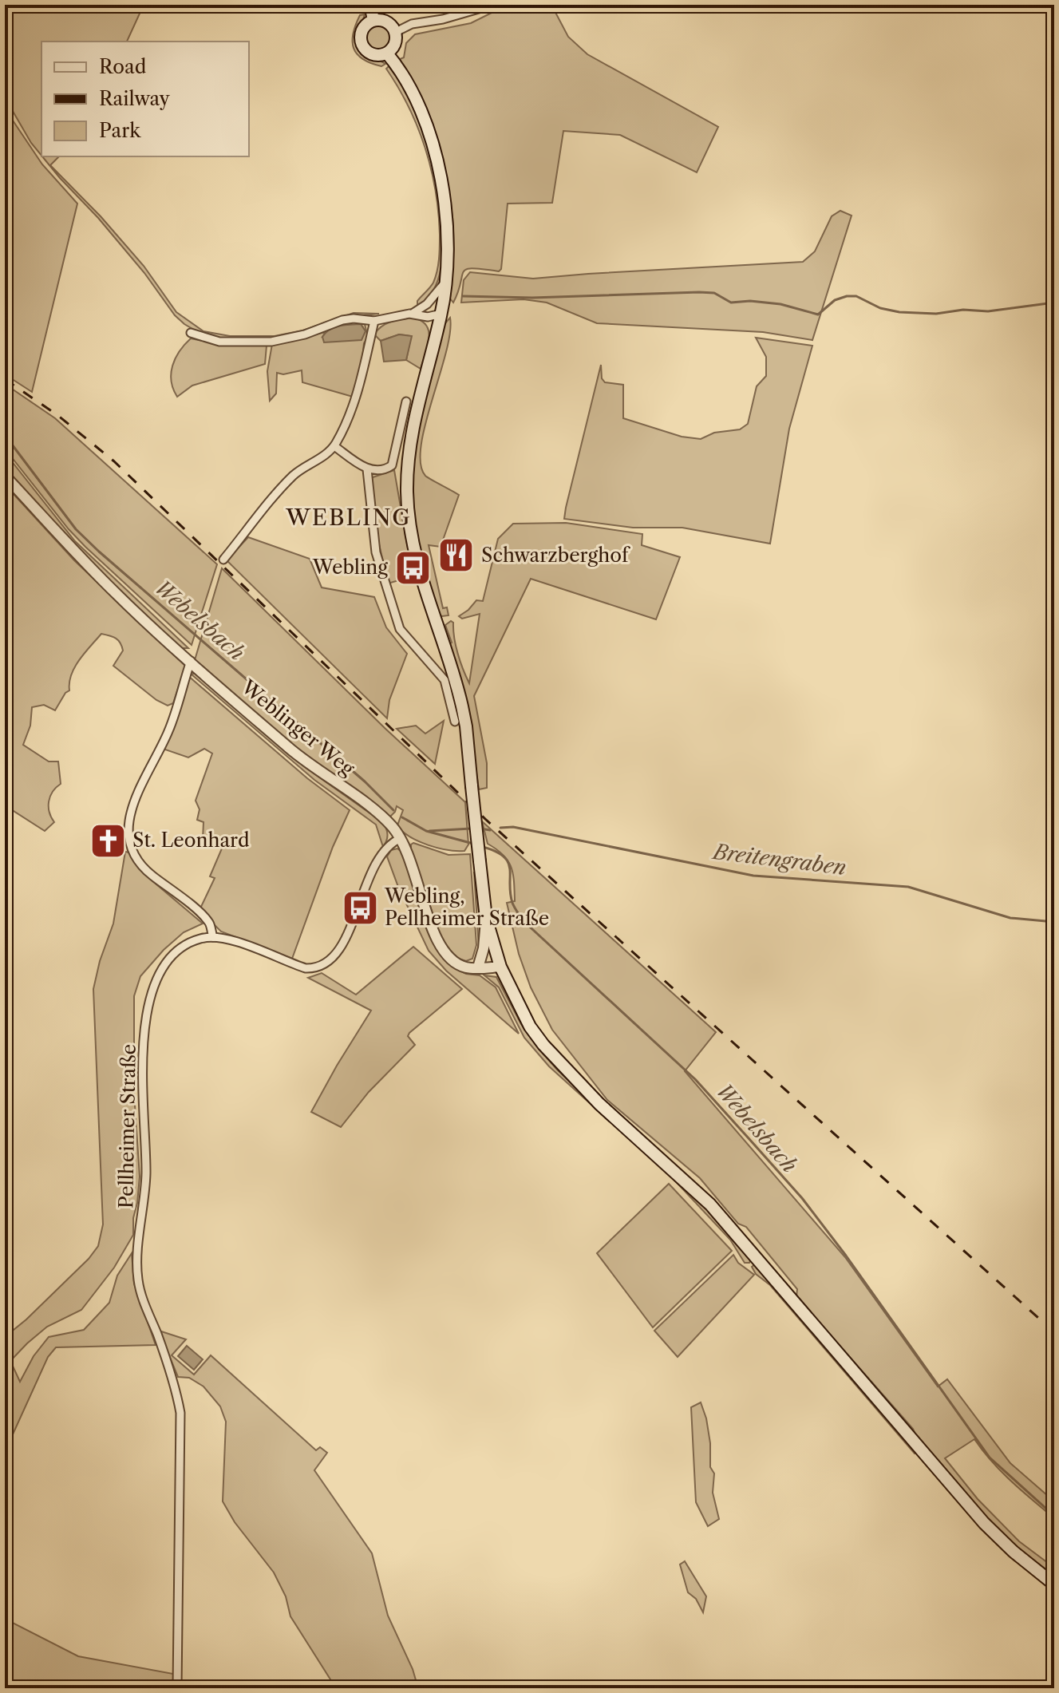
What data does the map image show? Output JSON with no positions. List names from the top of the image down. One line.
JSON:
{"streets":{"street":["Weblinger Weg","Pellheimer Straße"]},"districts":["WEBLING"],"water":["Webelsbach","Breitengraben"],"places":{"restaurant":["Schwarzberghof"],"bus stop":["Webling","Webling, Pellheimer Straße"],"church":["St. Leonhard"]},"legend":["Road","Railway","Park"]}
